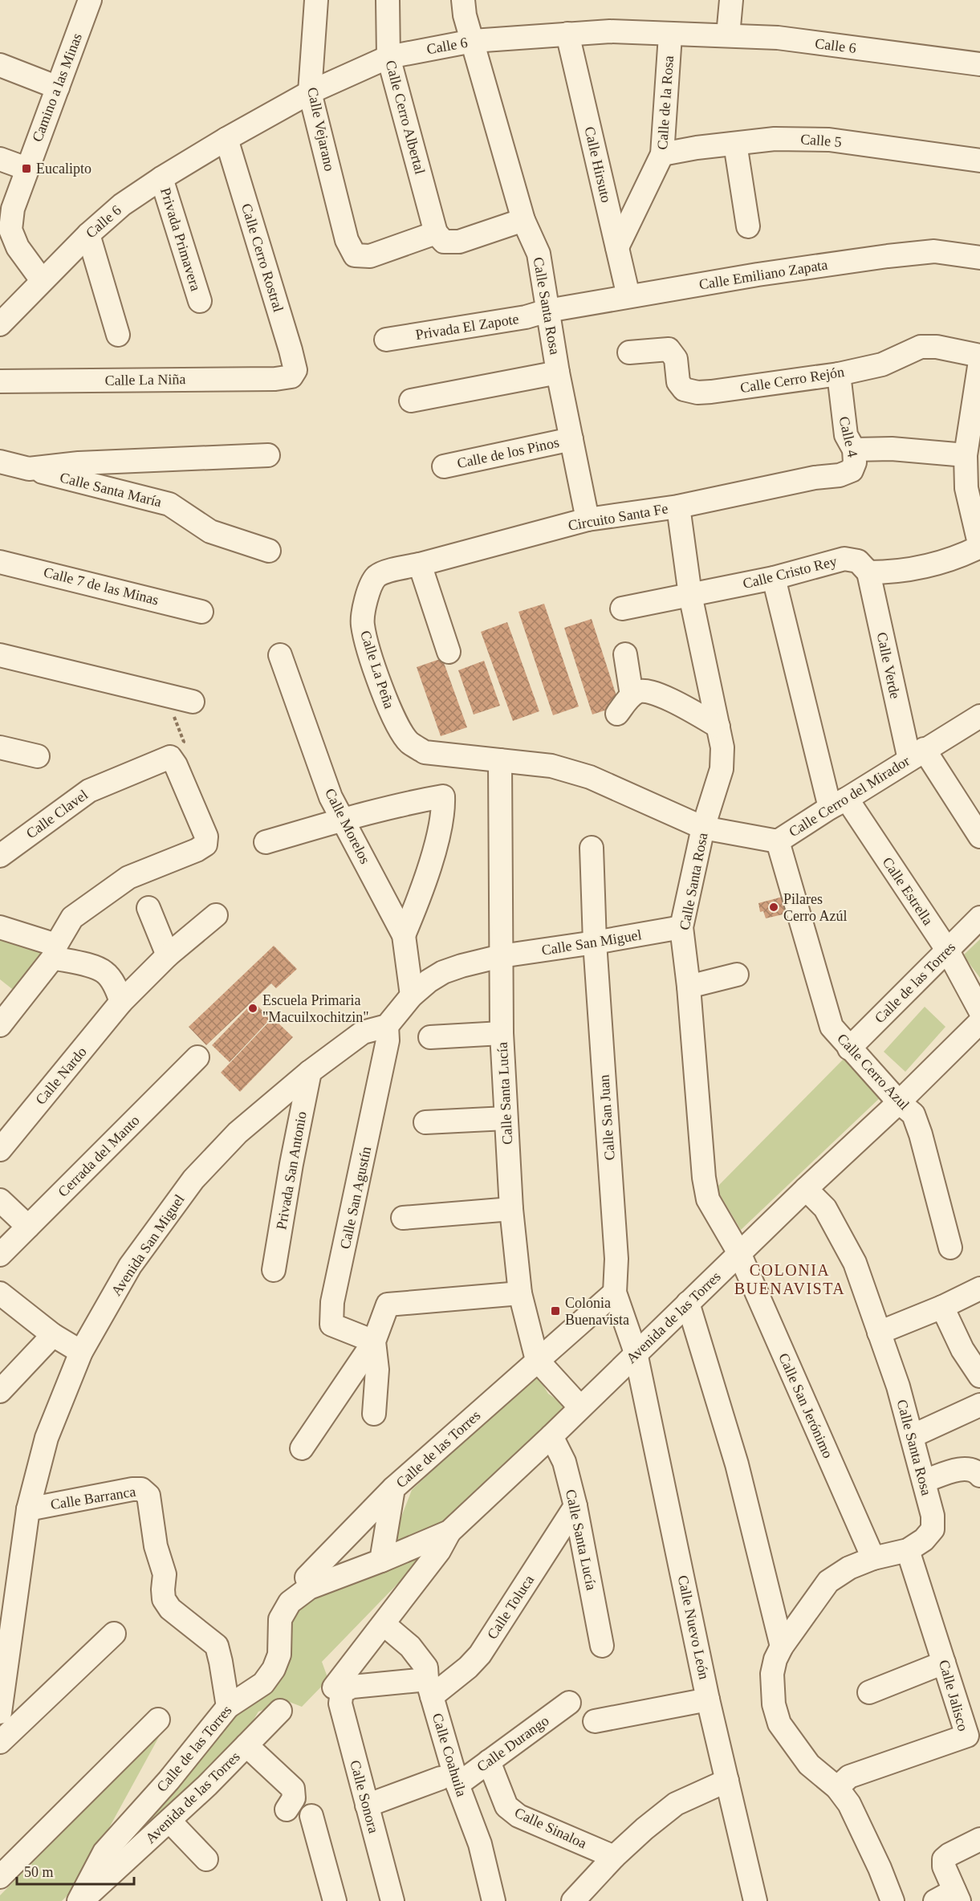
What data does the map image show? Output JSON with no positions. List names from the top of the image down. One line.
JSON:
{"streets":{"street":["Calle 6","Camino a las Minas","Calle de la Rosa","Calle Cerro Albertal","Calle Vejarano","Calle 5","Calle Hirsuto","Privada Primavera","Calle Cerro Rostral","Calle Emiliano Zapata","Calle Santa Rosa","Privada El Zapote","Calle La Niña","Calle Cerro Rejón","Calle 4","Calle de los Pinos","Calle Santa María","Circuito Santa Fe","Calle Cristo Rey","Calle 7 de las Minas","Calle Verde","Calle La Peña","Calle Cerro del Mirador","Calle Clavel","Calle Morelos","Calle Estrella","Calle San Miguel","Calle de las Torres","Calle Cerro Azul","Calle Nardo","Calle Santa Lucía","Calle San Juan","Cerrada del Manto","Privada San Antonio","Calle San Agustín","Avenida San Miguel","Avenida de las Torres","Calle San Jerónimo","Calle Barranca","Calle Toluca","Calle Nuevo León","Calle Jalisco","Calle Durango","Calle Coahuila","Calle Sonora","Calle Sinaloa"]},"crossings":[["Calle 6","Camino a las Minas"],["Calle 6","Calle de la Rosa"],["Calle 6","Calle Cerro Albertal"],["Calle 6","Calle Vejarano"],["Calle 6","Calle Hirsuto"],["Calle 6","Privada Primavera"],["Calle 6","Calle Cerro Rostral"],["Calle 6","Calle Santa Rosa"],["Calle de la Rosa","Calle 5"],["Calle de la Rosa","Calle Hirsuto"],["Calle Cerro Albertal","Calle Vejarano"],["Calle Hirsuto","Calle Emiliano Zapata"],["Calle Cerro Rostral","Calle La Niña"],["Calle Emiliano Zapata","Calle Santa Rosa"],["Calle Emiliano Zapata","Privada El Zapote"],["Calle Santa Rosa","Privada El Zapote"],["Calle Santa Rosa","Calle de los Pinos"],["Calle Santa Rosa","Circuito Santa Fe"],["Calle Santa Rosa","Calle Cristo Rey"],["Calle Santa Rosa","Calle Cerro del Mirador"],["Calle Santa Rosa","Calle San Miguel"],["Calle Santa Rosa","Avenida de las Torres"],["Calle Santa Rosa","Calle San Jerónimo"],["Calle Santa Rosa","Calle Jalisco"],["Calle Cerro Rejón","Calle 4"],["Calle 4","Circuito Santa Fe"],["Circuito Santa Fe","Calle La Peña"],["Calle Cristo Rey","Calle Verde"],["Calle Cristo Rey","Calle Estrella"],["Calle Verde","Calle Cerro del Mirador"],["Calle La Peña","Calle Cerro del Mirador"],["Calle Cerro del Mirador","Calle Estrella"],["Calle Cerro del Mirador","Calle Cerro Azul"],["Calle Cerro del Mirador","Calle Santa Lucía"],["Calle Estrella","Calle de las Torres"],["Calle San Miguel","Calle Santa Lucía"],["Calle San Miguel","Calle San Juan"],["Calle de las Torres","Calle Cerro Azul"],["Calle de las Torres","Calle Santa Lucía"],["Calle de las Torres","Calle San Juan"],["Calle de las Torres","Avenida de las Torres"],["Calle de las Torres","Calle Barranca"],["Calle de las Torres","Calle Nuevo León"],["Calle Cerro Azul","Avenida de las Torres"],["Calle Santa Lucía","Avenida de las Torres"],["Calle Santa Lucía","Calle Toluca"],["Calle San Juan","Calle Nuevo León"],["Privada San Antonio","Avenida San Miguel"],["Calle San Agustín","Avenida San Miguel"],["Avenida San Miguel","Calle Barranca"],["Avenida de las Torres","Calle San Jerónimo"],["Avenida de las Torres","Calle Nuevo León"],["Avenida de las Torres","Calle Coahuila"],["Avenida de las Torres","Calle Sonora"],["Calle Toluca","Calle Coahuila"],["Calle Durango","Calle Coahuila"],["Calle Durango","Calle Sonora"],["Calle Durango","Calle Sinaloa"]],"districts":["COLONIA BUENAVISTA"],"places":{"transit":["Eucalipto","Colonia Buenavista"],"other":["Pilares Cerro Azúl","Escuela Primaria \"Macuilxochitzin\""]},"scale_bar":"50 m"}
